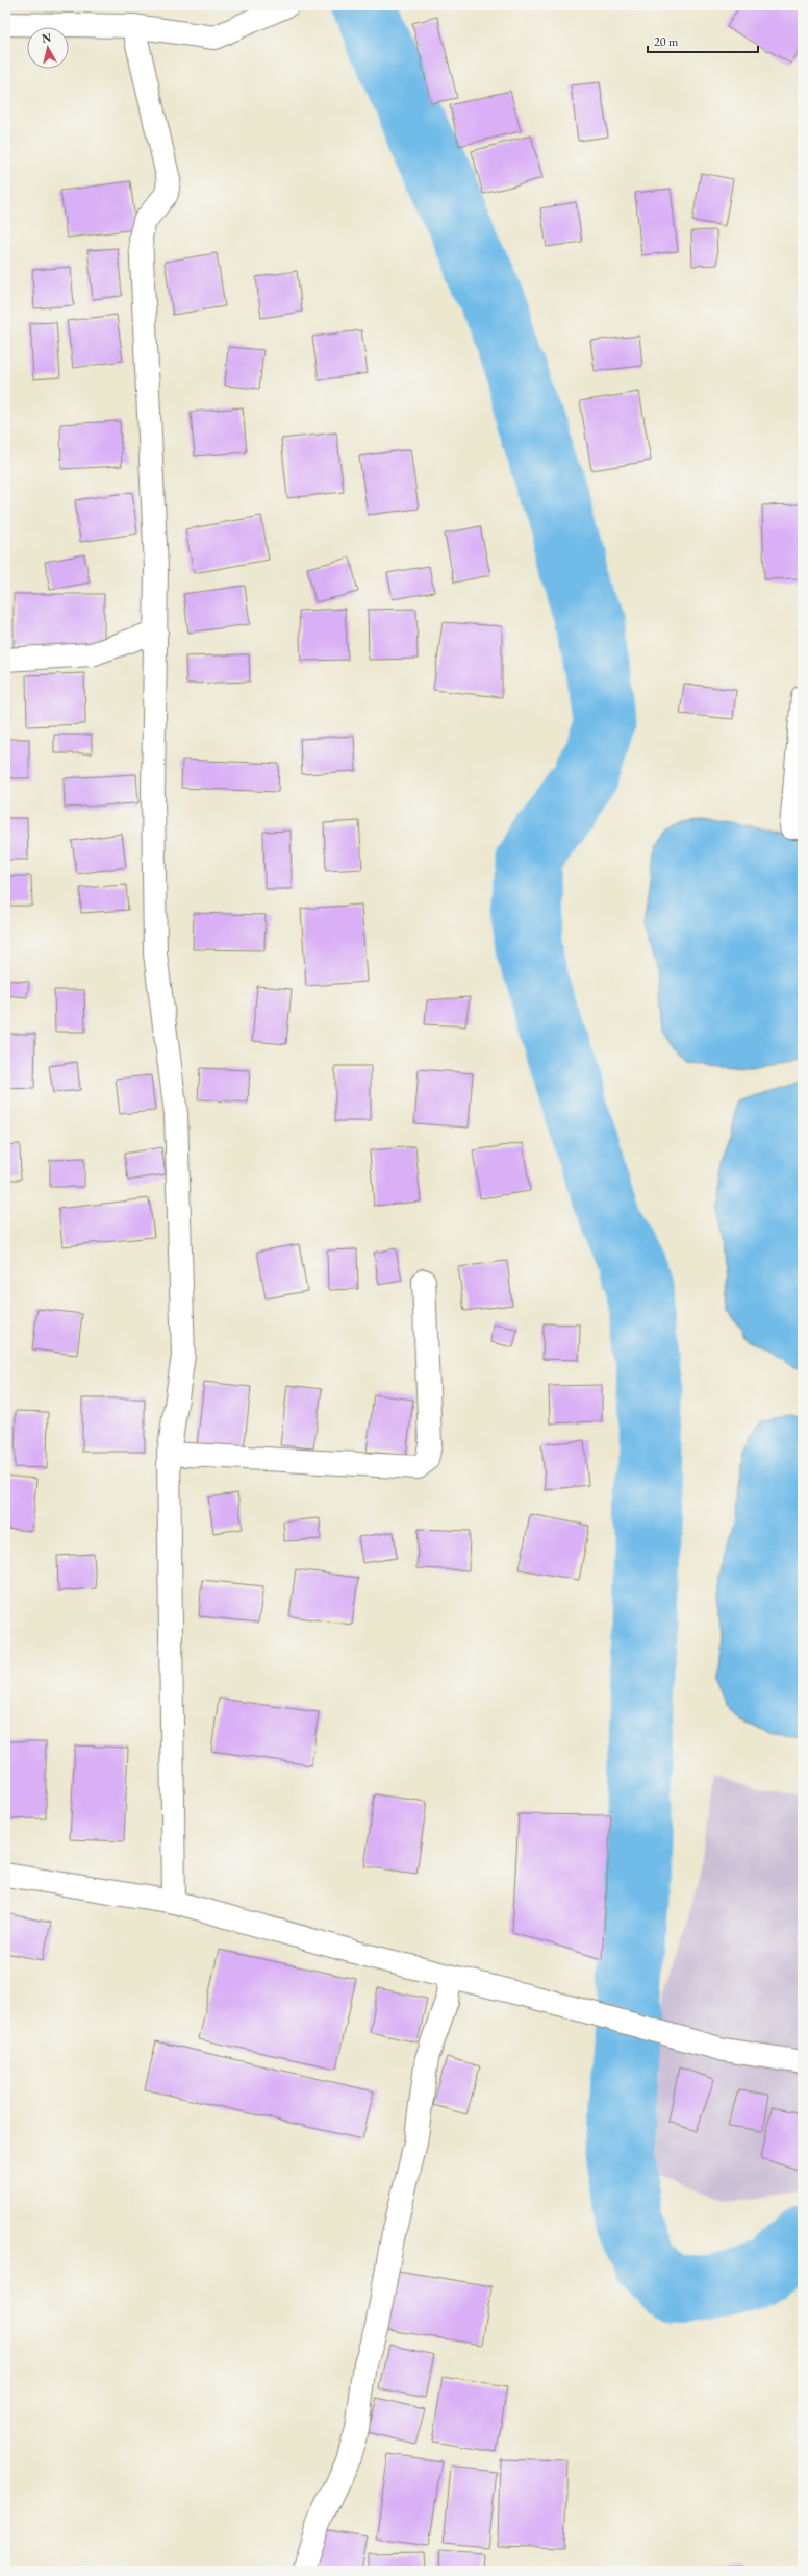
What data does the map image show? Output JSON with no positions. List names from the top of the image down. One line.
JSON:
{"scale_bar":"20 m","north":"top"}
